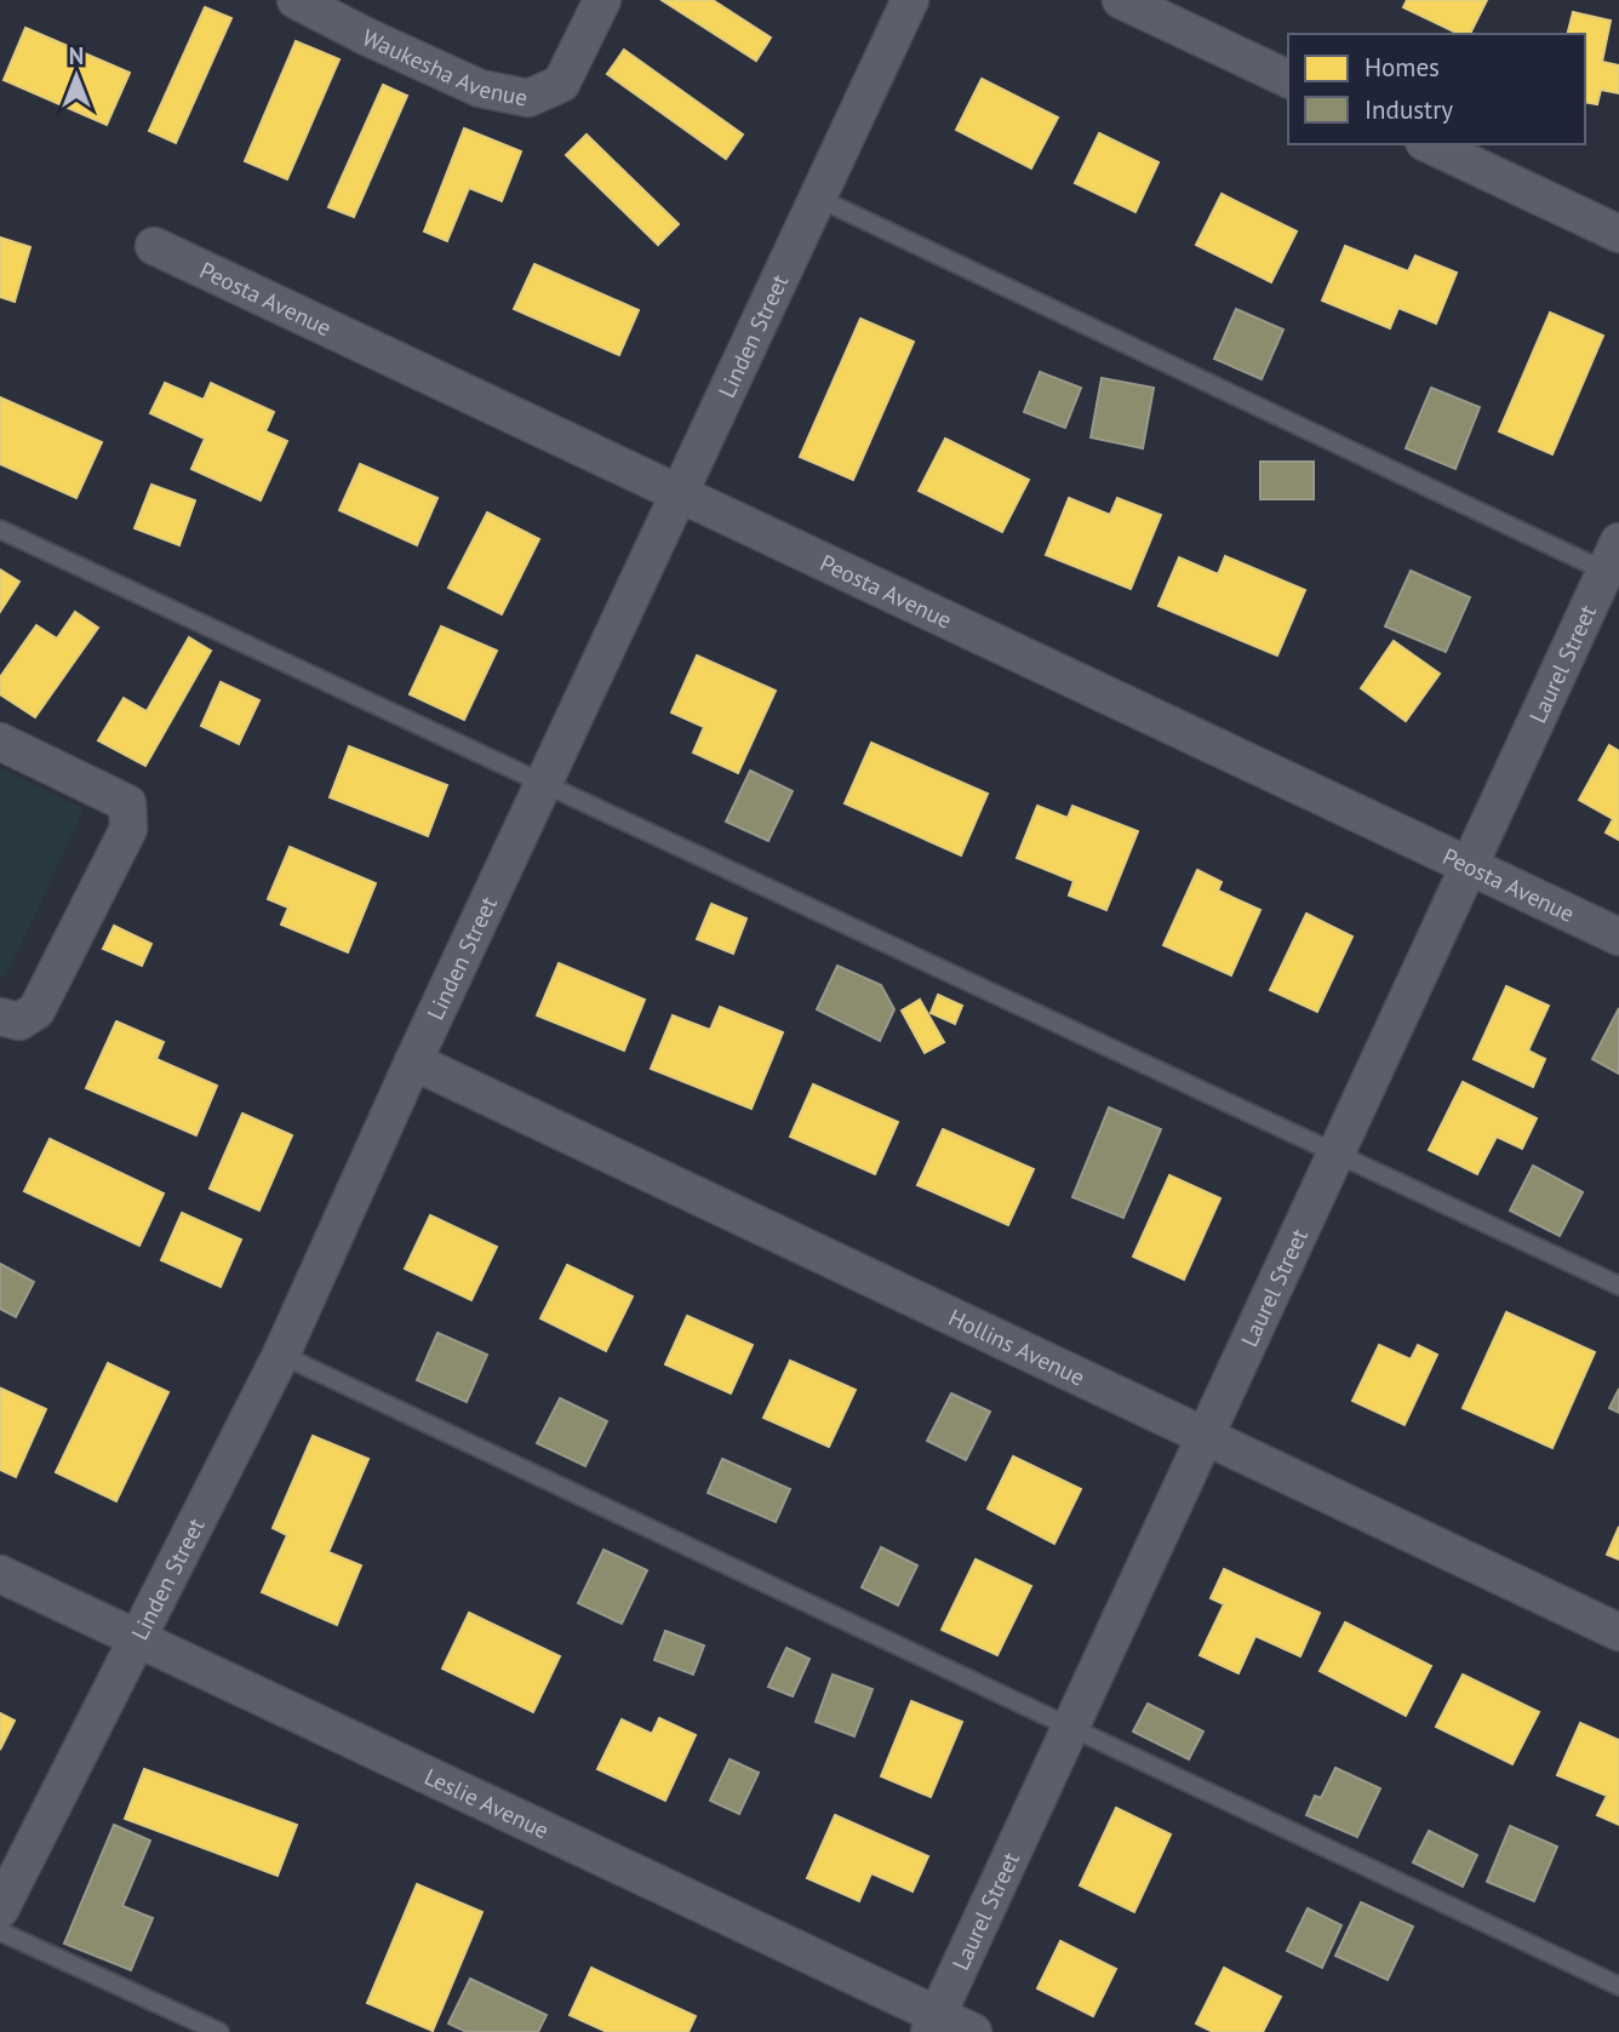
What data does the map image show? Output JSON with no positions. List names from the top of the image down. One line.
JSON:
{"streets":{"street":["Waukesha Avenue","Peosta Avenue","Linden Street","Laurel Street","Hollins Avenue","Leslie Avenue"]},"crossings":[["Peosta Avenue","Linden Street"],["Peosta Avenue","Laurel Street"],["Linden Street","Hollins Avenue"],["Linden Street","Leslie Avenue"],["Laurel Street","Hollins Avenue"],["Laurel Street","Leslie Avenue"]],"legend":["Homes","Industry"],"north":"top"}
